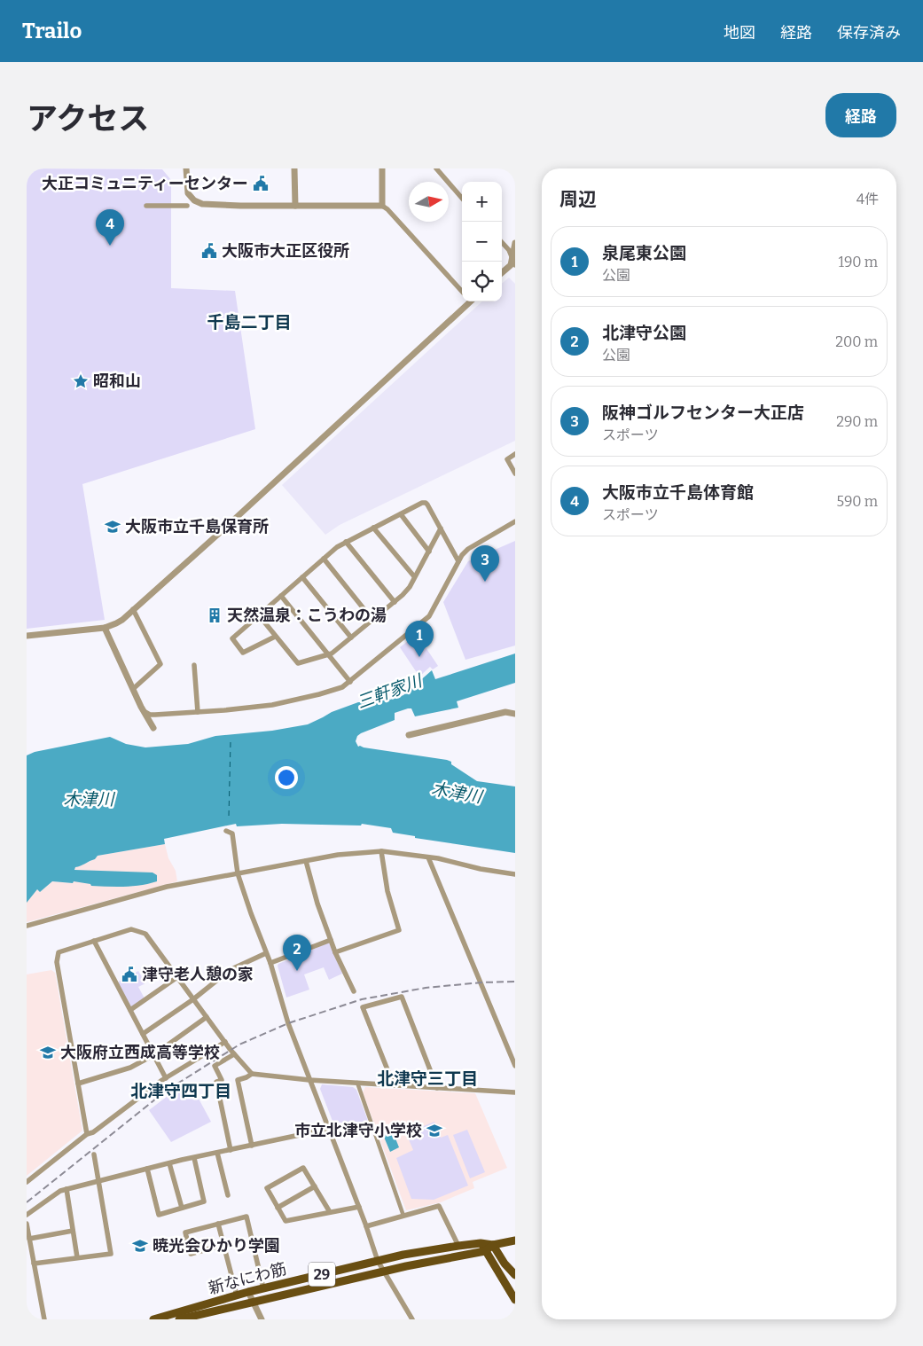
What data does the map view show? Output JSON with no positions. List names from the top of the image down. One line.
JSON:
{"streets":{"main road":["29","新なにわ筋"]},"districts":["千島二丁目","北津守三丁目","北津守四丁目"],"water":["三軒家川","木津川"],"places":{"public building":["大正コミュニティーセンター","大阪市大正区役所","津守老人憩の家"],"place":["昭和山"],"school or university":["大阪市立千島保育所","大阪府立西成高等学校","市立北津守小学校","暁光会ひかり学園"],"building":["天然温泉：こうわの湯"]},"north":"right","page":{"header":"Trailo","nav":["地図","経路","保存済み"],"title":"アクセス","buttons":"経路","heading":["周辺","4件"],"map_buttons":["+","−"],"pins":["4","3","1","2"],"list":[{"mark":"1","name":"泉尾東公園","note":"公園","value":"190 m"},{"mark":"2","name":"北津守公園","note":"公園","value":"200 m"},{"mark":"3","name":"阪神ゴルフセンター大正店","note":"スポーツ","value":"290 m"},{"mark":"4","name":"大阪市立千島体育館","note":"スポーツ","value":"590 m"}]}}
